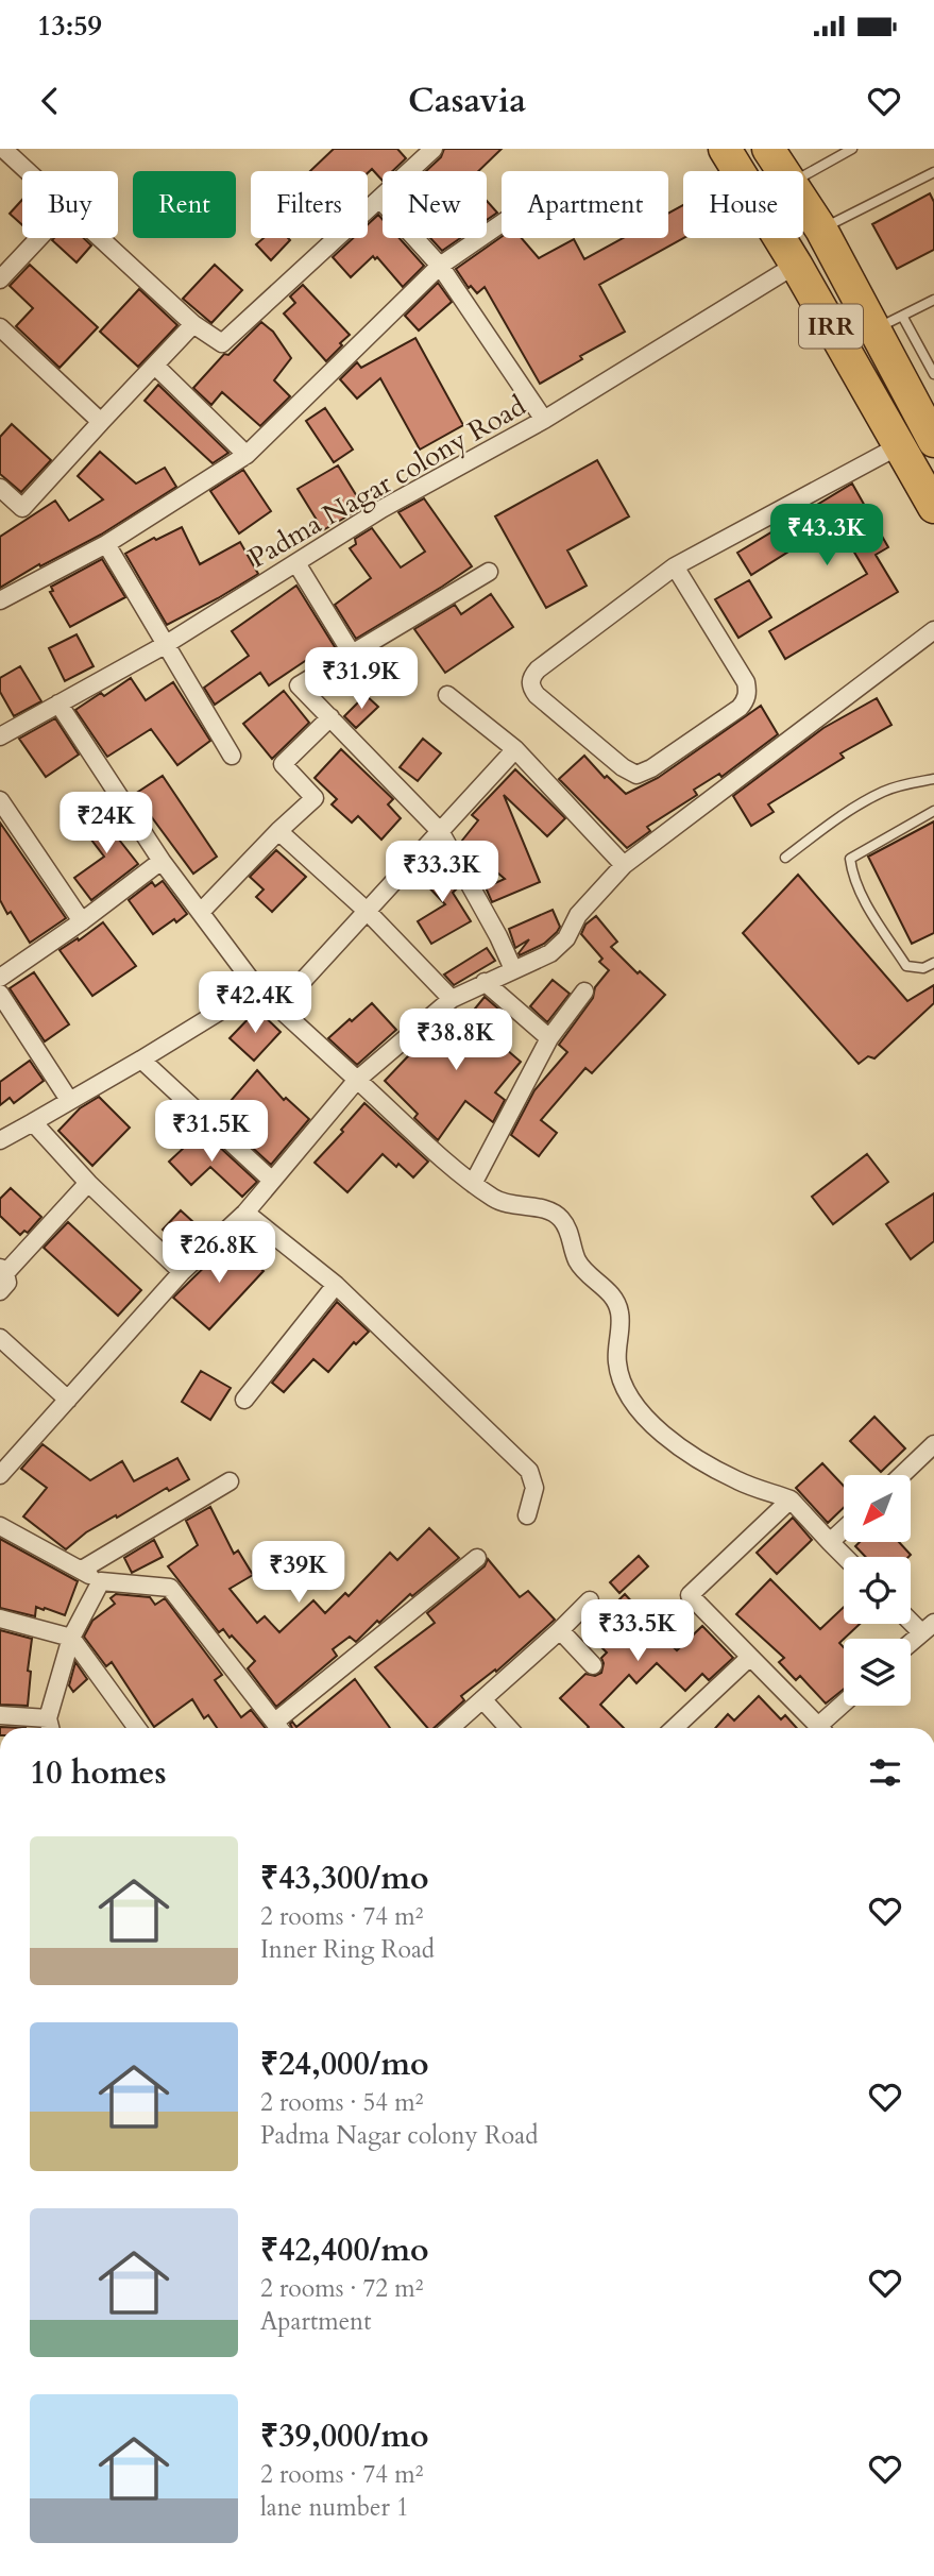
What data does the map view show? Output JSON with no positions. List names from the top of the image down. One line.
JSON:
{"streets":{"highway":["IRR"],"street":["Padma Nagar colony Road"]},"crossings":[["IRR","Padma Nagar colony Road"]],"north":"bottom left","page":{"status":"13:59","header":"Casavia","chip":["Buy","Rent","Filters","New","Apartment","House"],"price":["₹43.3K","₹31.9K","₹24K","₹33.3K","₹42.4K","₹38.8K","₹31.5K","₹26.8K","₹39K","₹33.5K"],"heading":"10 homes","list":[{"name":"₹43,300/mo","note":"2 rooms · 74 m² · Inner Ring Road"},{"name":"₹24,000/mo","note":"2 rooms · 54 m² · Padma Nagar colony Road"},{"name":"₹42,400/mo","note":"2 rooms · 72 m² · Apartment"},{"name":"₹39,000/mo","note":"2 rooms · 74 m² · lane number 1"}]}}
